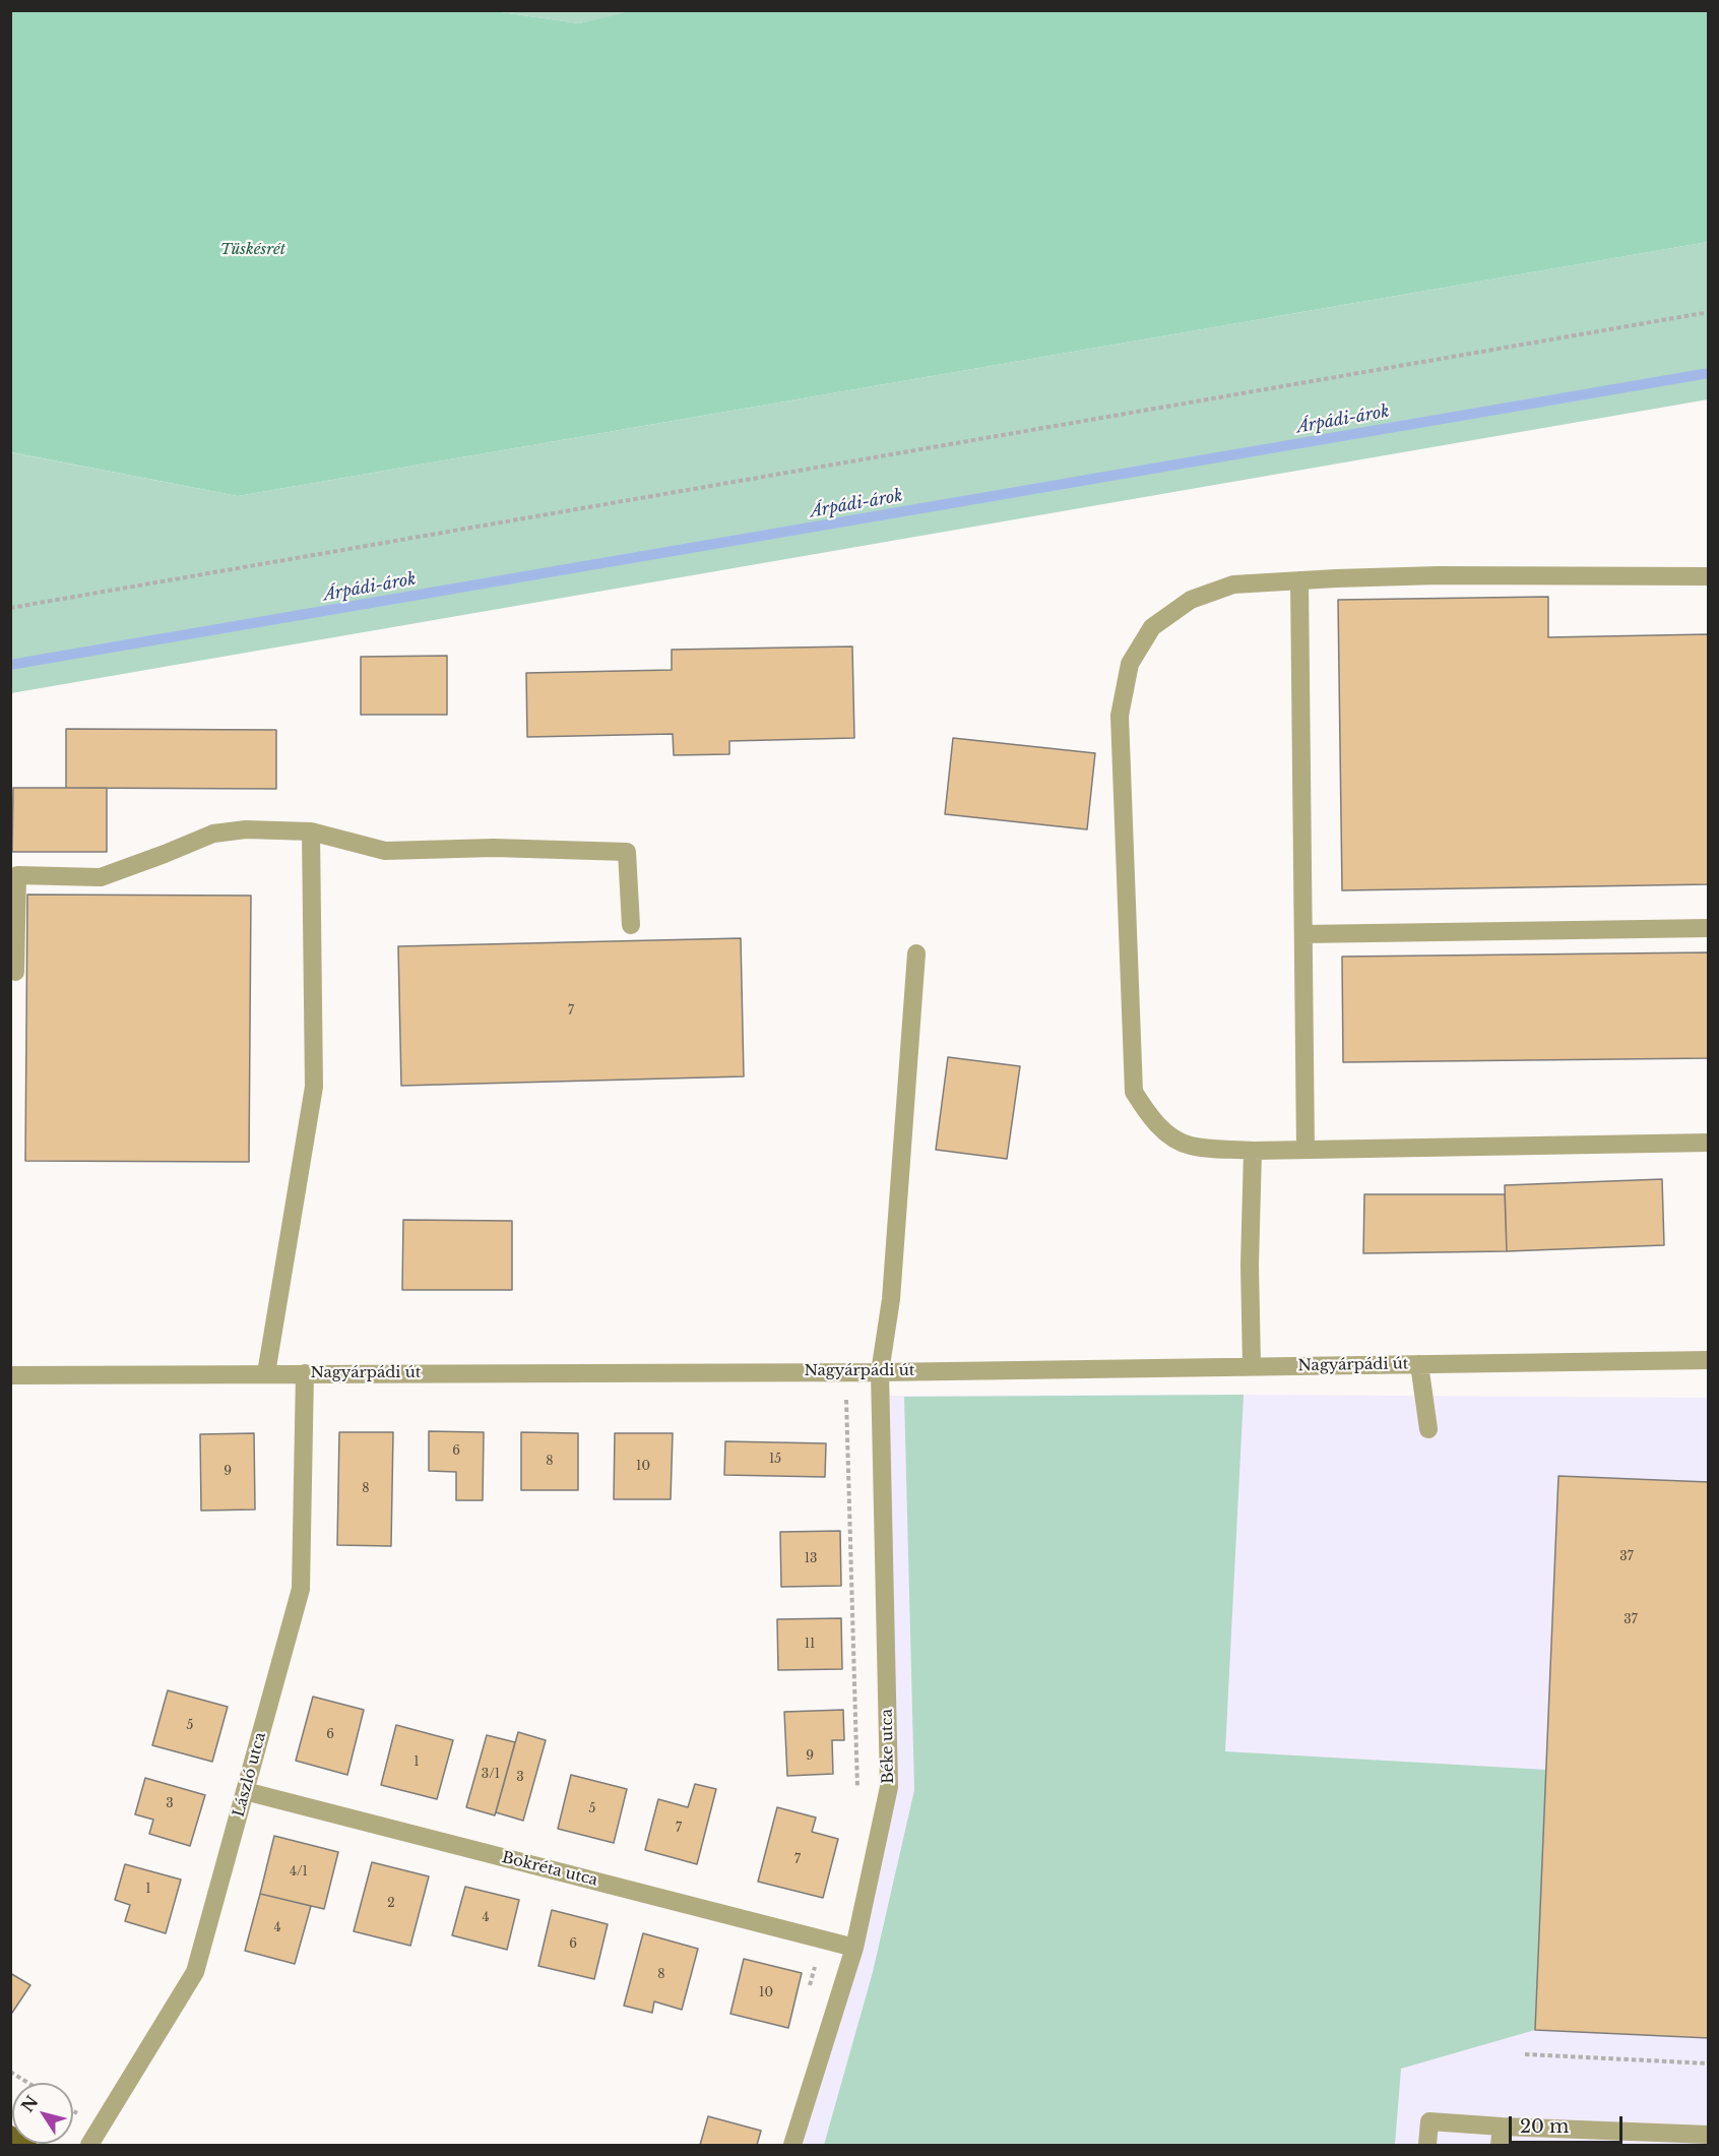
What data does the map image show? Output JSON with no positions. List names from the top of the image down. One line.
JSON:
{"streets":{"street":["Nagyárpádi út","Béke utca","László utca","Bokréta utca"]},"crossings":[["Nagyárpádi út","Béke utca"],["Nagyárpádi út","László utca"],["Béke utca","Bokréta utca"],["László utca","Bokréta utca"]],"water":["Árpádi-árok"],"parks":["Tüskésrét"],"house_numbers":["7","6","15","8","10","9","8","37","13","37","11","5","6","9","1","3/1","3","3","5","7","7","4/1","1","2","4","4","6","8","10"],"scale_bar":"20 m","north":"top left"}
